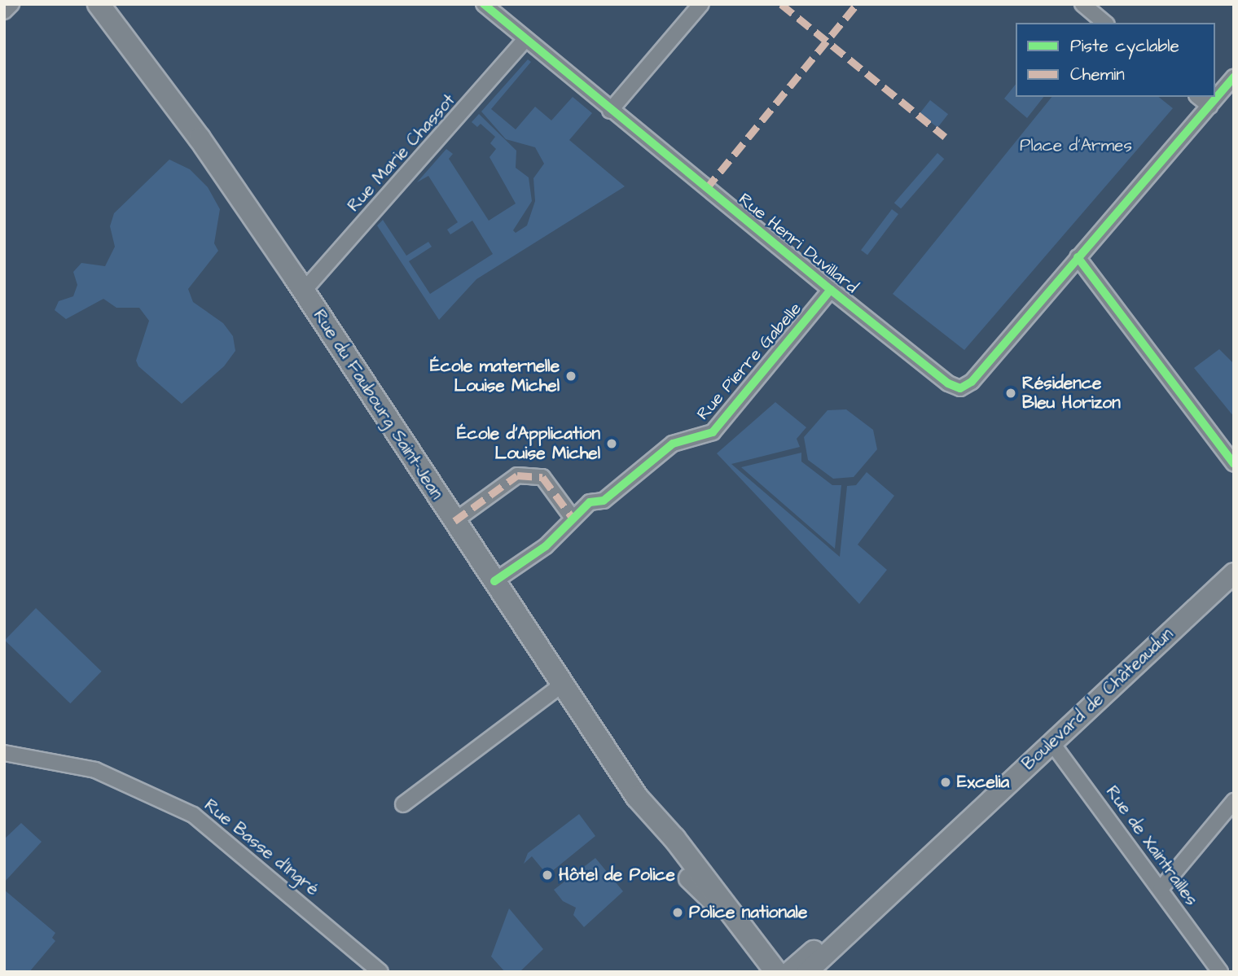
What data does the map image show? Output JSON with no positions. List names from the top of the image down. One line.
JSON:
{"streets":{"main road":["Rue du Faubourg Saint-Jean","Boulevard de Châteaudun"],"street":["Rue Marie Chassot","Rue Henri Duvillard","Rue Pierre Gabelle","Rue de Xaintrailles","Rue Basse d'Ingré"]},"crossings":[["Rue Marie Chassot","Rue Henri Duvillard"],["Rue Marie Chassot","Rue du Faubourg Saint-Jean"],["Rue Henri Duvillard","Rue Pierre Gabelle"],["Rue Pierre Gabelle","Rue du Faubourg Saint-Jean"],["Rue du Faubourg Saint-Jean","Boulevard de Châteaudun"],["Boulevard de Châteaudun","Rue de Xaintrailles"]],"parks":["Place d'Armes"],"places":["École maternelle Louise Michel","Résidence Bleu Horizon","École d'Application Louise Michel","Excelia","Hôtel de Police","Police nationale"],"legend":["Piste cyclable","Chemin"]}
